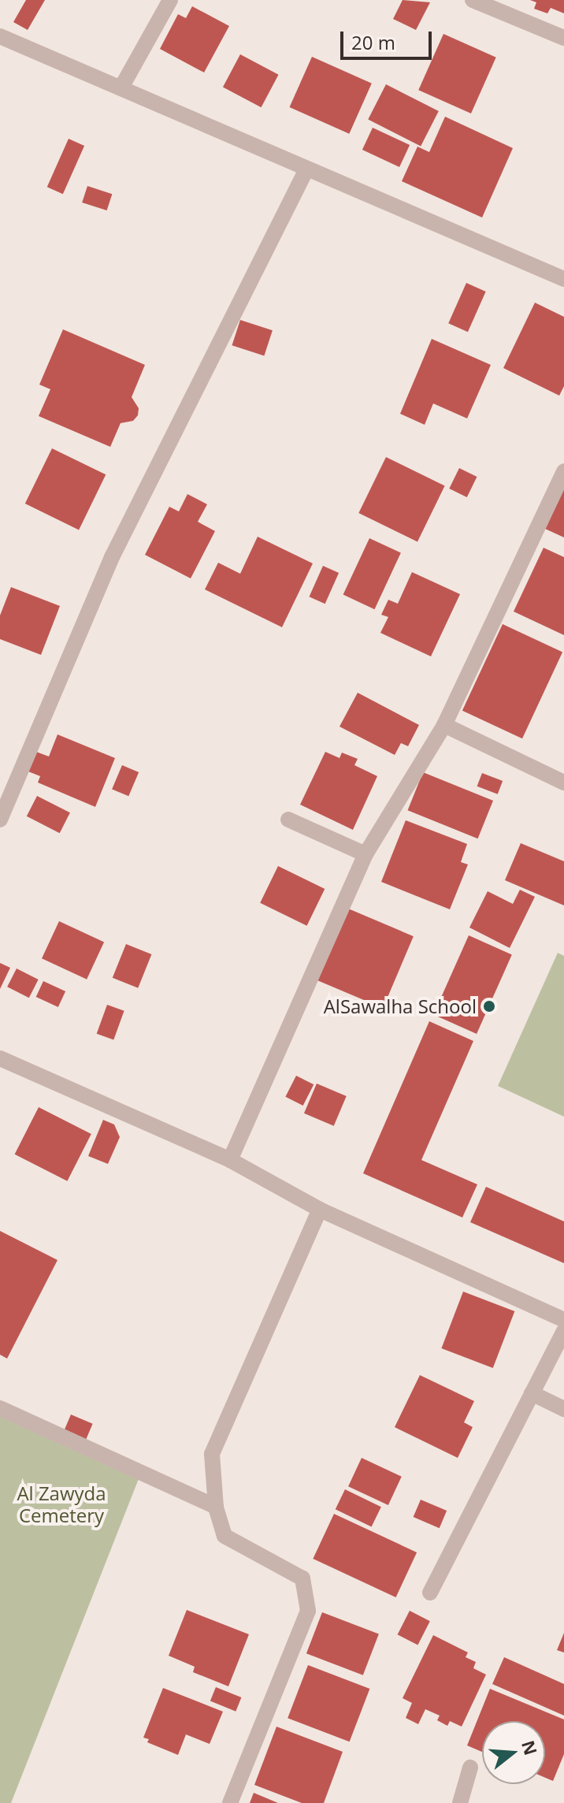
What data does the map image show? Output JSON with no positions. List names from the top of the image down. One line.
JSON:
{"parks":["Al Zawyda Cemetery"],"places":["AlSawalha School"],"scale_bar":"20 m","north":"right"}
